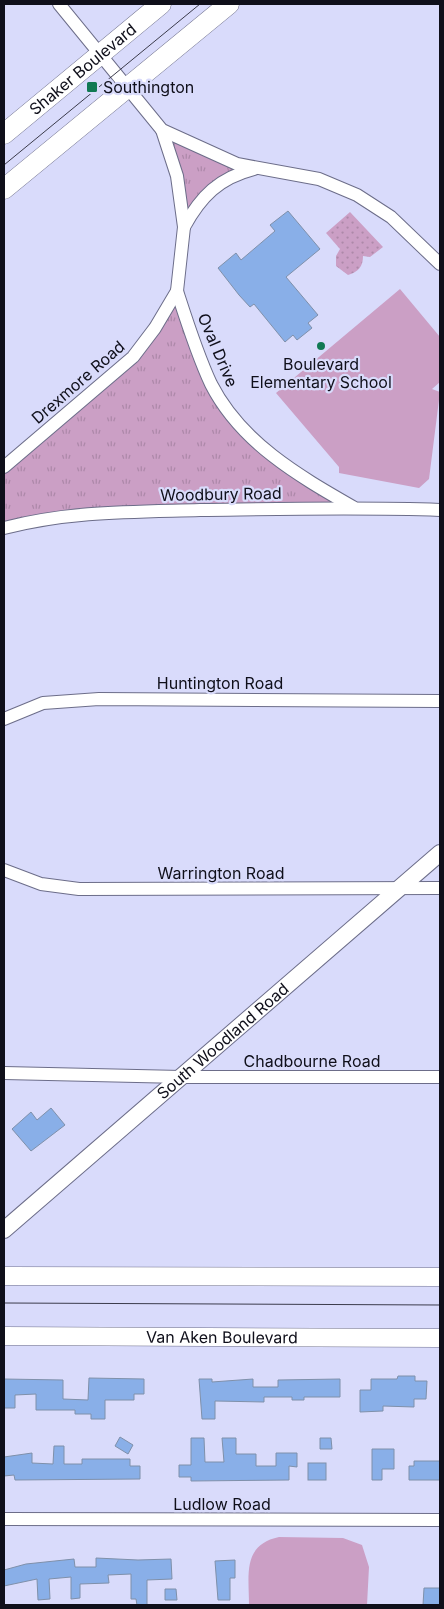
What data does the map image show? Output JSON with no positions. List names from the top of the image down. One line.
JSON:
{"streets":{"main road":["Shaker Boulevard","Van Aken Boulevard"],"street":["Oval Drive","Drexmore Road","Woodbury Road","Huntington Road","Warrington Road","South Woodland Road","Chadbourne Road","Ludlow Road"]},"crossings":[["Oval Drive","Drexmore Road"],["Oval Drive","Woodbury Road"],["Warrington Road","South Woodland Road"],["South Woodland Road","Chadbourne Road"]],"places":{"transit":["Southington"],"other":["Boulevard Elementary School"]}}
